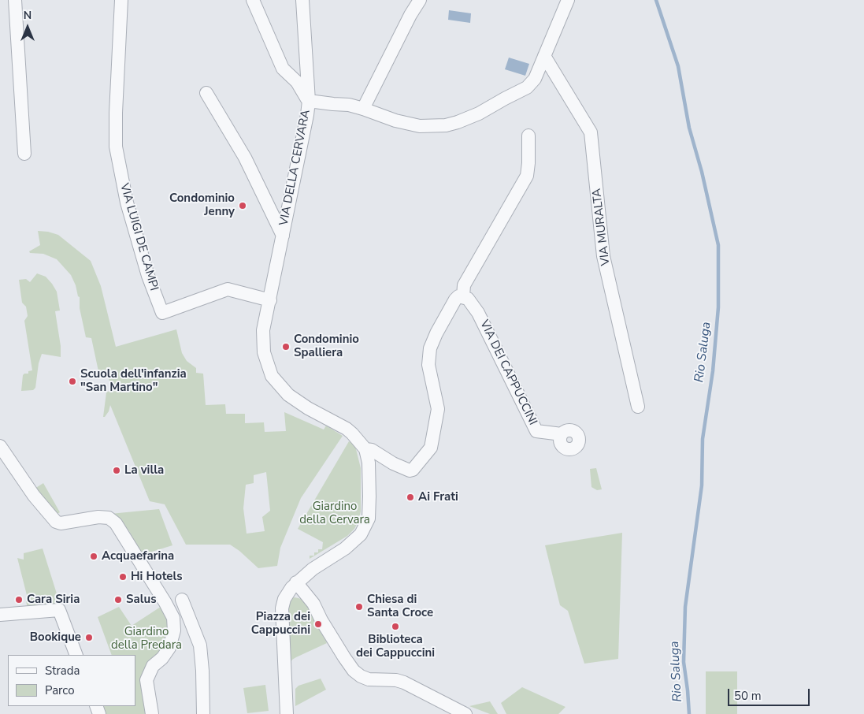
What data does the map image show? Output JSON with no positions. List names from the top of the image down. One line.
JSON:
{"streets":{"street":["VIA DELLA CERVARA","VIA MURALTA","VIA LUIGI DE CAMPI","VIA DEI CAPPUCCINI"]},"crossings":[["VIA DELLA CERVARA","VIA LUIGI DE CAMPI"]],"water":["Rio Saluga"],"parks":["Giardino della Cervara","Giardino della Predara"],"places":["Condominio Jenny","Condominio Spalliera","Scuola dell'infanzia \"San Martino\"","La villa","Ai Frati","Acquaefarina","Hi Hotels","Cara Siria","Salus","Chiesa di Santa Croce","Piazza dei Cappuccini","Biblioteca dei Cappuccini","Bookique"],"legend":["Strada","Parco"],"scale_bar":"50 m","north":"top"}
